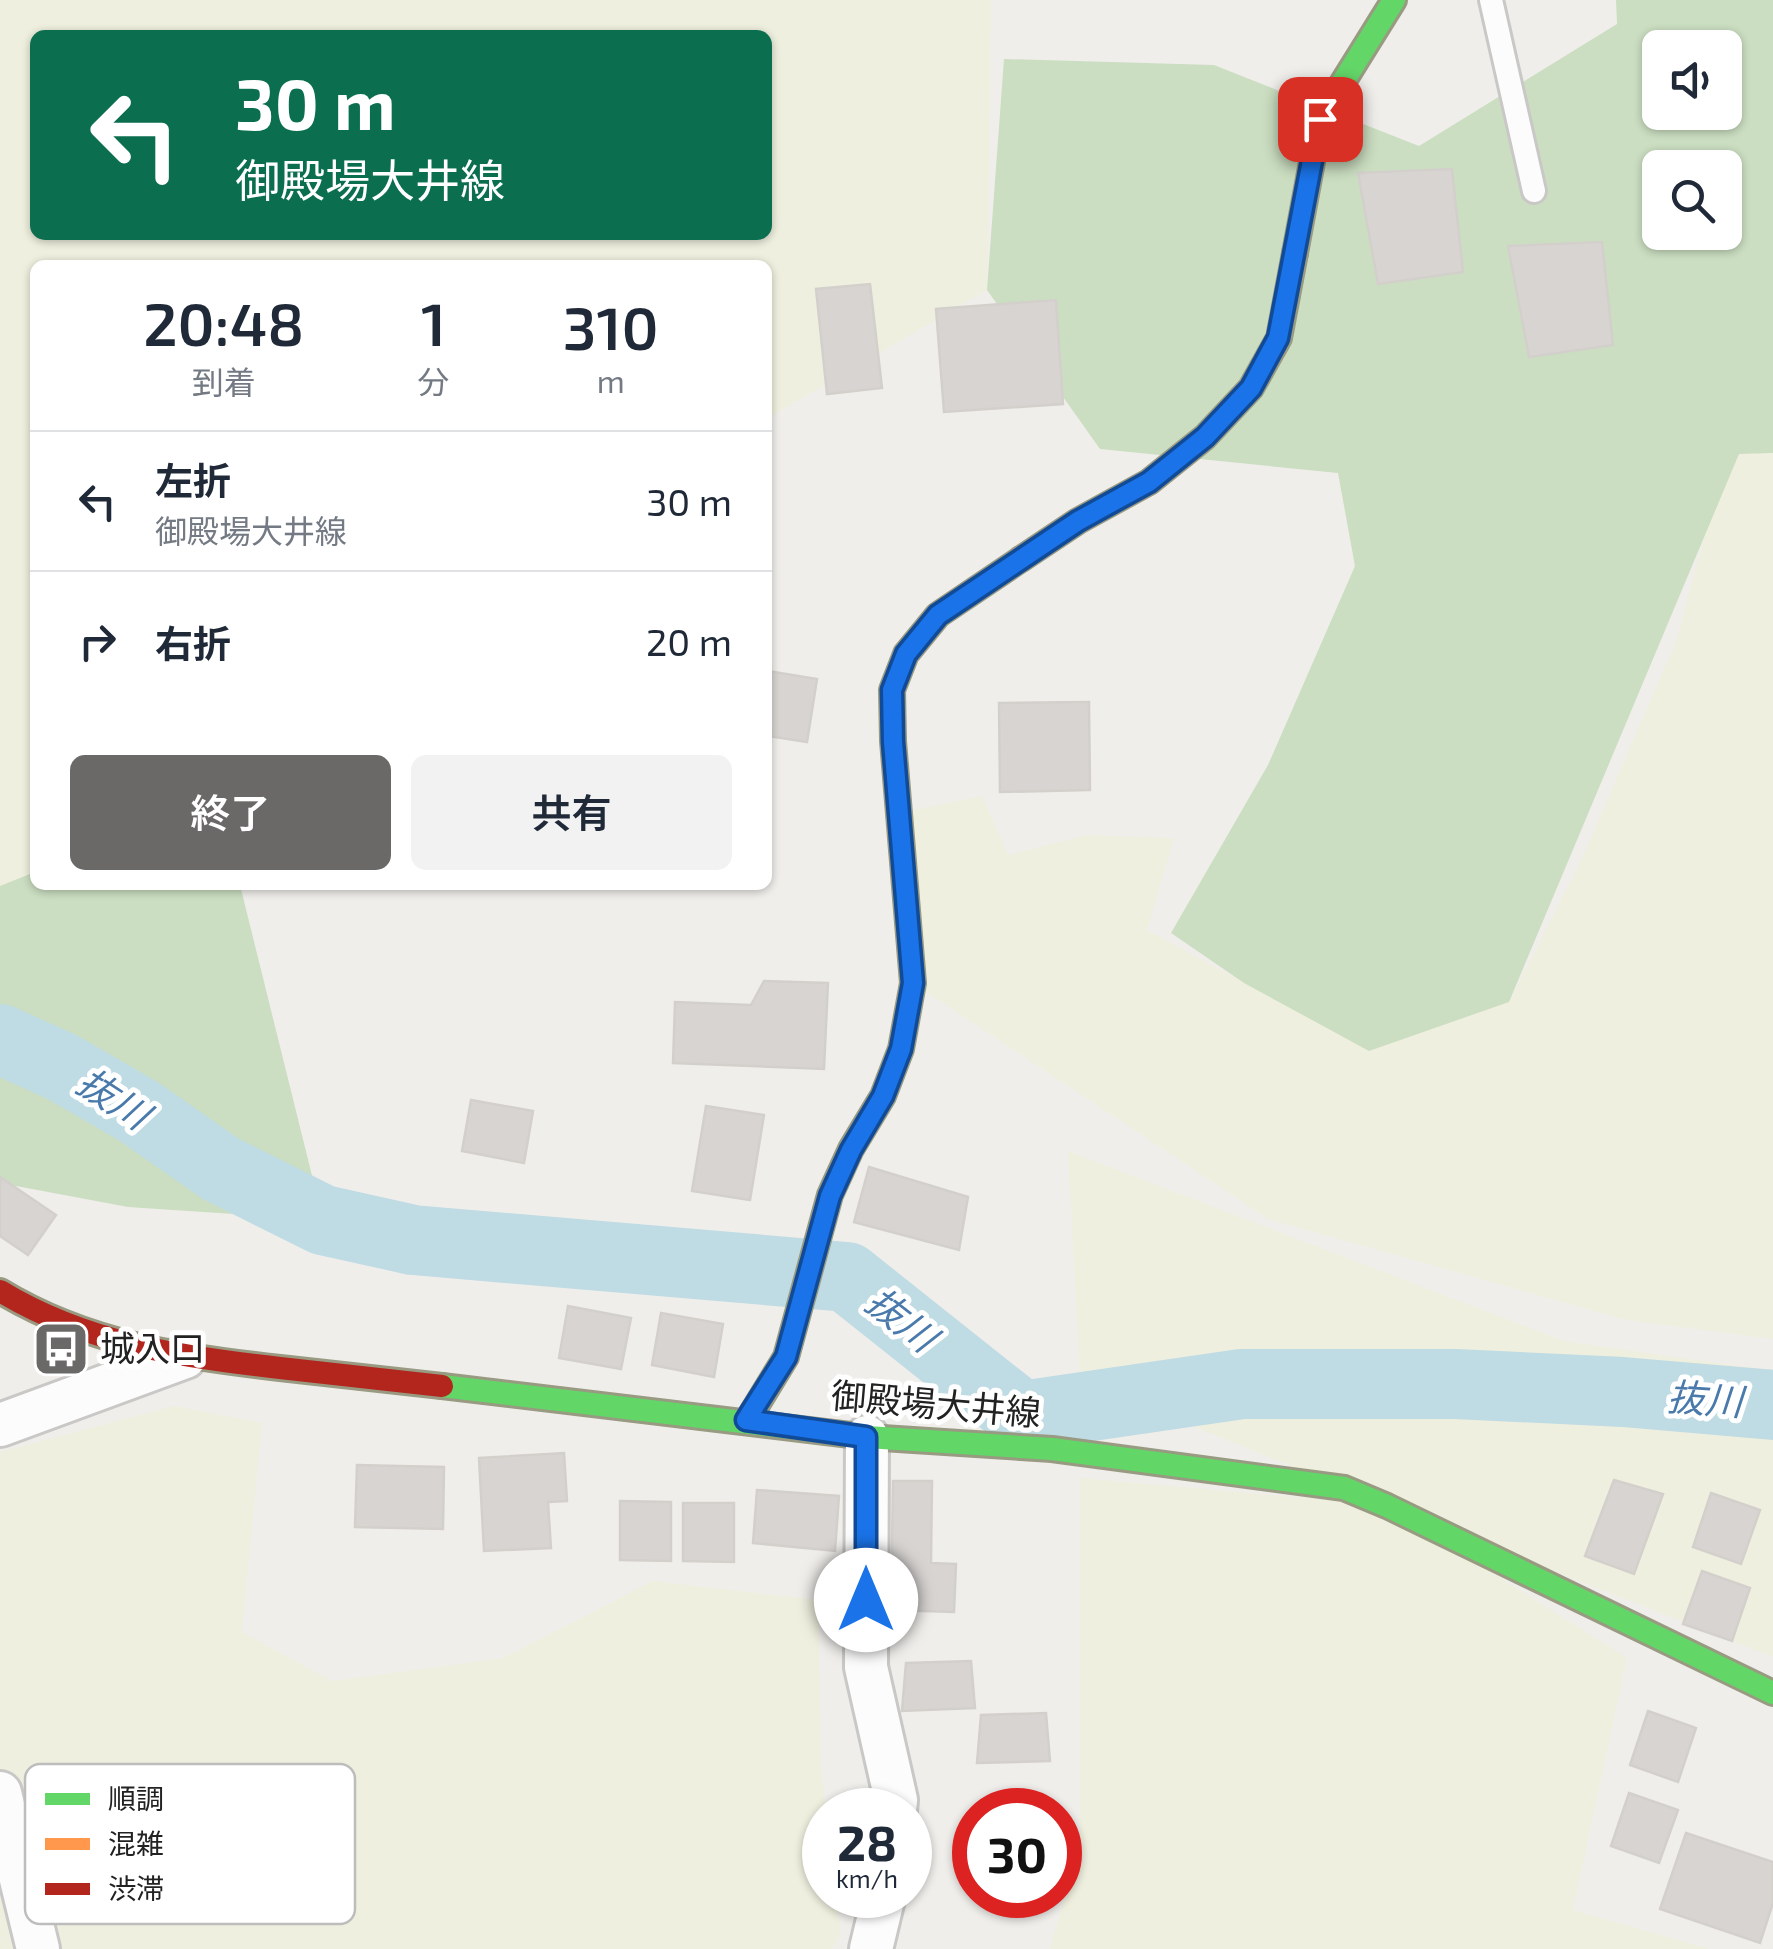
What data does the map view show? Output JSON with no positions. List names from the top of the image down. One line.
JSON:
{"streets":{"main road":["御殿場大井線"]},"water":["抜川"],"places":{"bus stop":["城入口"]},"legend":["順調","混雑","渋滞"],"page":{"turn":["30 m","御殿場大井線"],"eta":["20:48","到着","1","分","310","m"],"list":[{"name":"左折","note":"御殿場大井線","value":"30 m"},{"name":"右折","value":"20 m"}],"buttons":["終了","共有"],"speed":"28 km/h","limit":"30"}}
